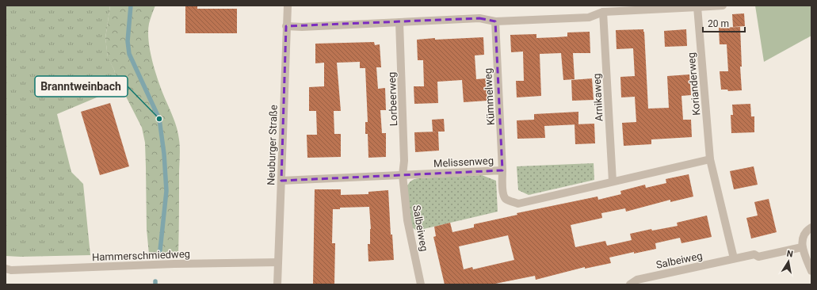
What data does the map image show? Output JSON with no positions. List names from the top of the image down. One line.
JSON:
{"streets":{"street":["Korianderweg","Kümmelweg","Arnikaweg","Lorbeerweg","Neuburger Straße","Melissenweg","Salbeiweg","Hammerschmiedweg"]},"crossings":[["Korianderweg","Melissenweg"],["Kümmelweg","Melissenweg"],["Arnikaweg","Melissenweg"],["Lorbeerweg","Melissenweg"],["Lorbeerweg","Salbeiweg"],["Neuburger Straße","Melissenweg"],["Neuburger Straße","Hammerschmiedweg"],["Melissenweg","Salbeiweg"]],"places":["Branntweinbach"],"scale_bar":"20 m","north":"top"}
